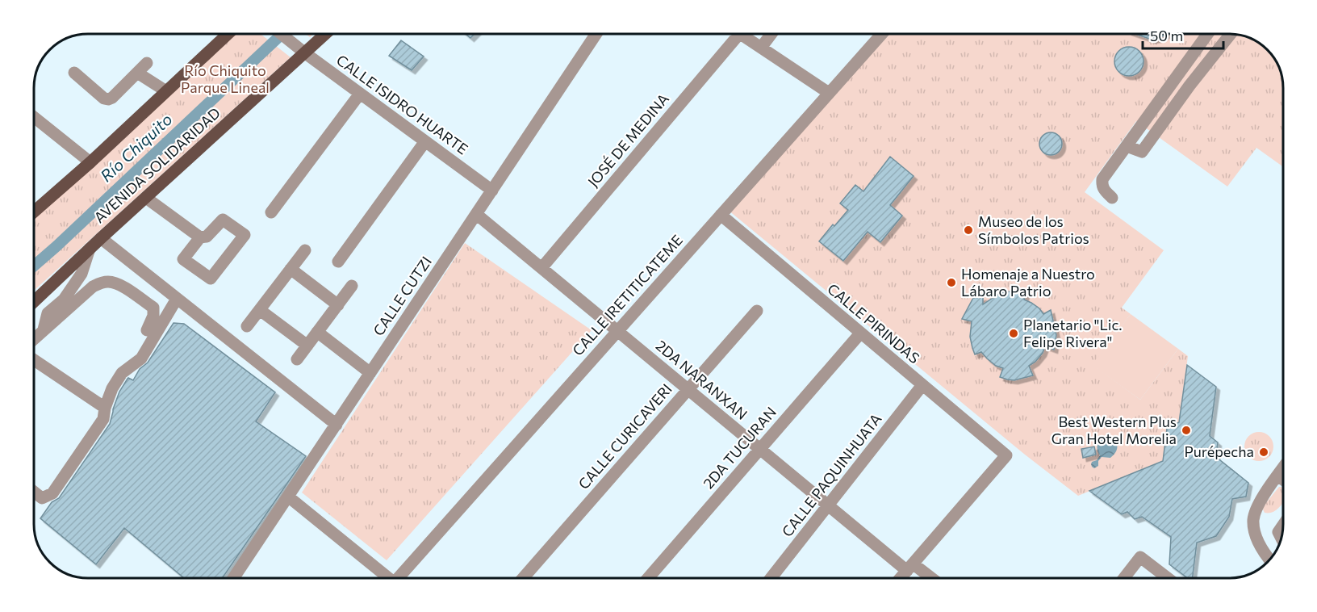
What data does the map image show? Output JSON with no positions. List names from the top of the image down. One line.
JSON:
{"streets":{"main road":["AVENIDA SOLIDARIDAD"],"street":["CALLE ISIDRO HUARTE","JOSÉ DE MEDINA","CALLE IRETITICATEME","CALLE CUTZI","CALLE PIRINDAS","2DA NARANXAN","CALLE CURICAVERI","2DA TUCURAN","CALLE PAQUINHUATA"]},"crossings":[["CALLE ISIDRO HUARTE","AVENIDA SOLIDARIDAD"],["CALLE ISIDRO HUARTE","CALLE CUTZI"],["JOSÉ DE MEDINA","2DA NARANXAN"],["CALLE IRETITICATEME","CALLE PIRINDAS"],["CALLE IRETITICATEME","2DA NARANXAN"],["CALLE CUTZI","2DA NARANXAN"],["CALLE PIRINDAS","2DA NARANXAN"],["CALLE PIRINDAS","2DA TUCURAN"],["CALLE PIRINDAS","CALLE PAQUINHUATA"],["2DA NARANXAN","CALLE CURICAVERI"],["2DA NARANXAN","2DA TUCURAN"],["2DA NARANXAN","CALLE PAQUINHUATA"]],"water":["Río Chiquito"],"parks":["Río Chiquito Parque Lineal"],"places":["Museo de los Símbolos Patrios","Homenaje a Nuestro Lábaro Patrio","Planetario \"Lic. Felipe Rivera\"","Best Western Plus Gran Hotel Morelia","Purépecha"],"scale_bar":"50 m"}
